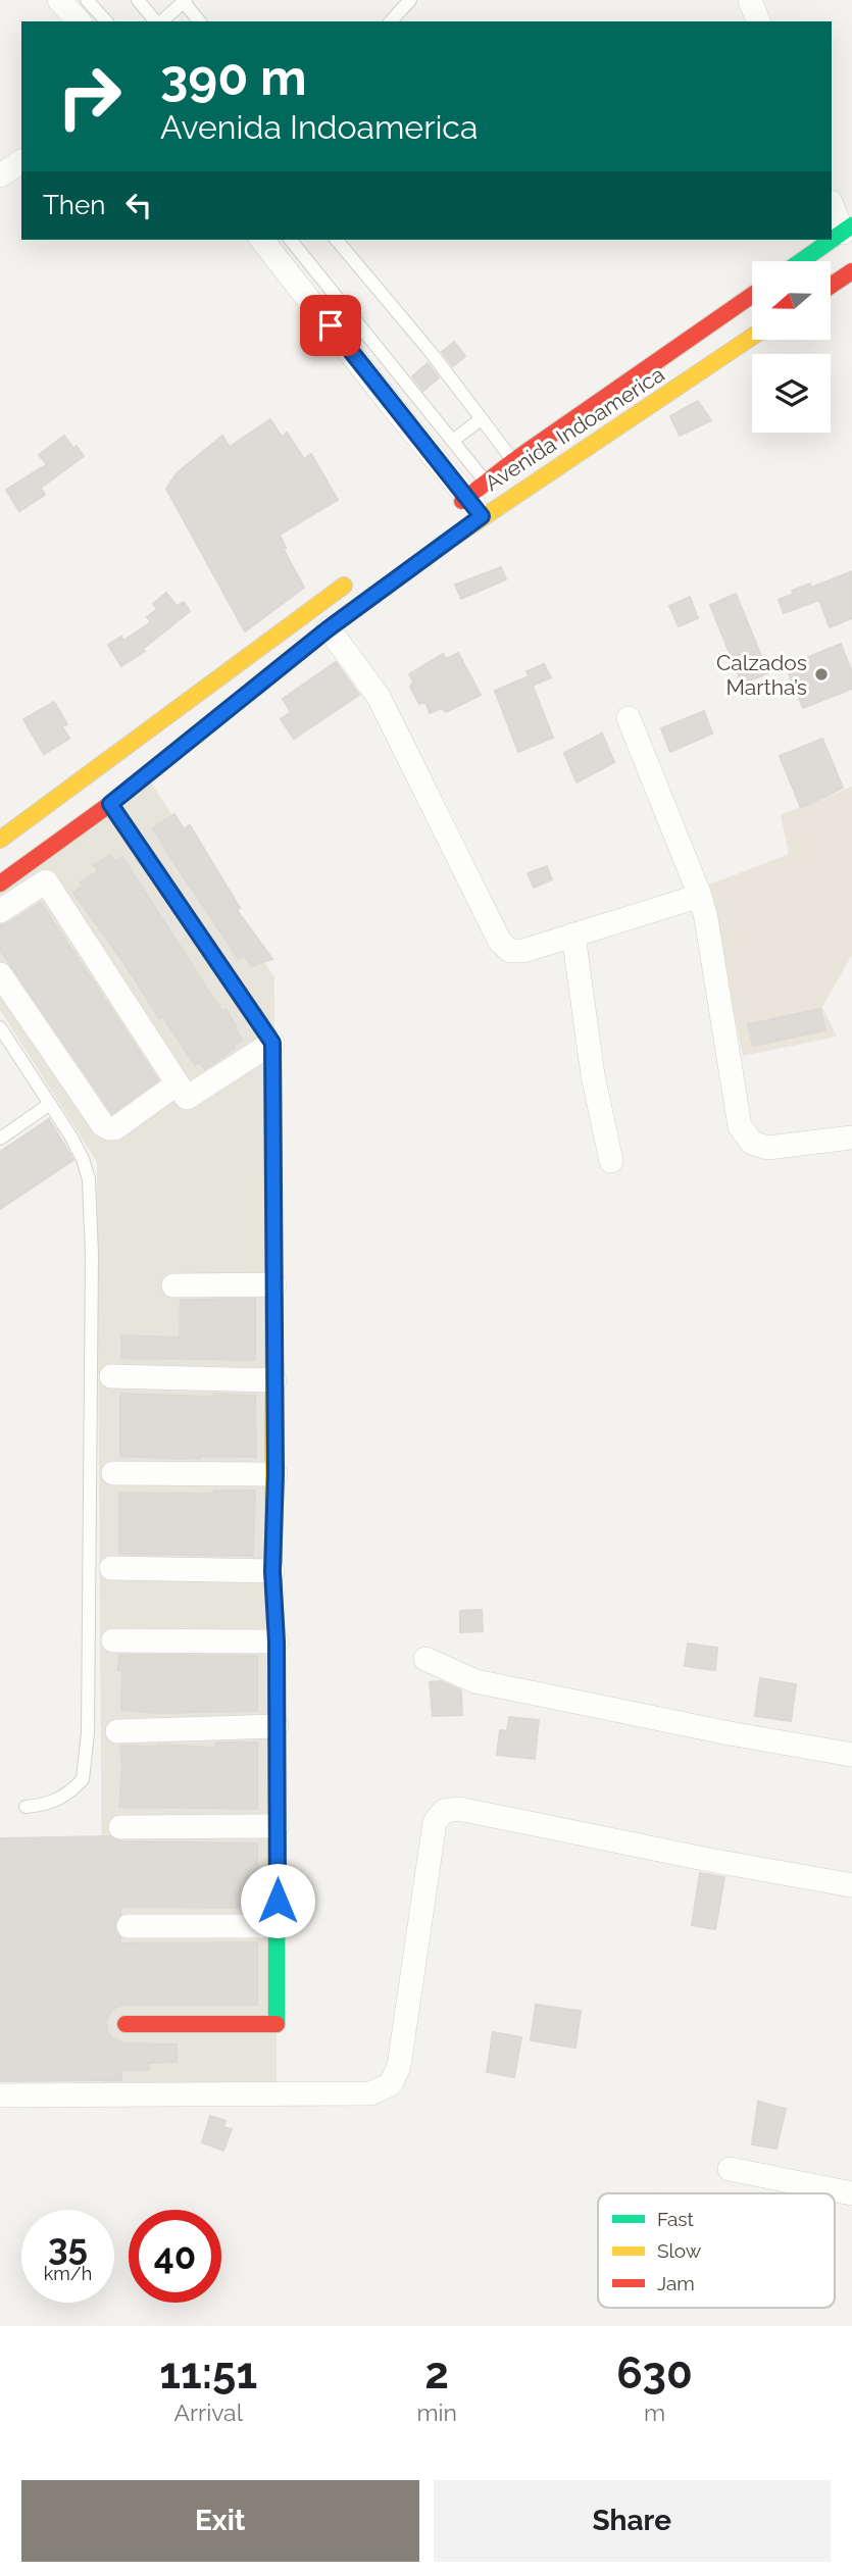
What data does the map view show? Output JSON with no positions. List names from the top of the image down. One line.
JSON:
{"streets":{"main road":["Avenida Indoamerica"]},"places":["Calzados Martha’s"],"legend":["Fast","Slow","Jam"],"north":"left","page":{"turn":["390 m","Avenida Indoamerica"],"then":"Then","speed":"35 km/h","limit":"40","eta":["11:51","Arrival","2","min","630","m"],"buttons":["Exit","Share"]}}
